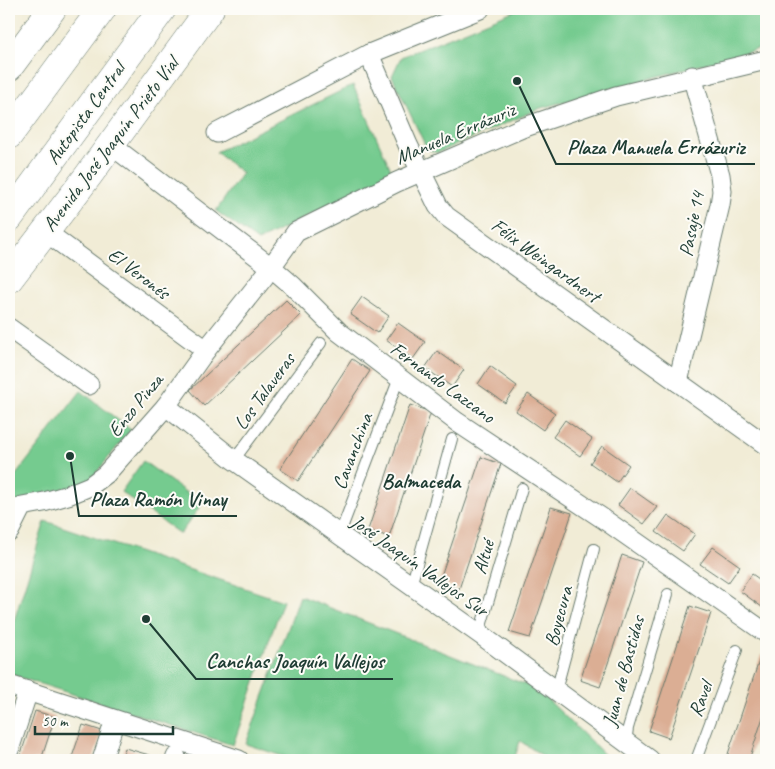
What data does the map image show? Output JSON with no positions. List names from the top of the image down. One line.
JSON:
{"streets":{"main road":["Autopista Central","Avenida José Joaquín Prieto Vial"],"street":["Manuela Errázuriz","Pasaje 14","Félix Weingardnert","El Veronés","Fernando Lazcano","Enzo Pinza","José Joaquín Vallejos Sur"],"lane":["Los Talaveras","Cavanchina","Altué","Boyecura","Juan de Bastidas","Ravel"]},"crossings":[["Manuela Errázuriz","Pasaje 14"],["Manuela Errázuriz","Félix Weingardnert"],["Manuela Errázuriz","Fernando Lazcano"],["Manuela Errázuriz","Enzo Pinza"],["Avenida José Joaquín Prieto Vial","El Veronés"],["Avenida José Joaquín Prieto Vial","Fernando Lazcano"],["Pasaje 14","Félix Weingardnert"],["El Veronés","Enzo Pinza"],["Fernando Lazcano","Enzo Pinza"],["Fernando Lazcano","Cavanchina"],["Los Talaveras","José Joaquín Vallejos Sur"],["Enzo Pinza","José Joaquín Vallejos Sur"],["Cavanchina","José Joaquín Vallejos Sur"],["Altué","José Joaquín Vallejos Sur"],["José Joaquín Vallejos Sur","Boyecura"],["José Joaquín Vallejos Sur","Juan de Bastidas"]],"districts":["Balmaceda"],"places":["Plaza Manuela Errázuriz","Plaza Ramón Vinay","Canchas Joaquín Vallejos"],"scale_bar":"50 m"}
